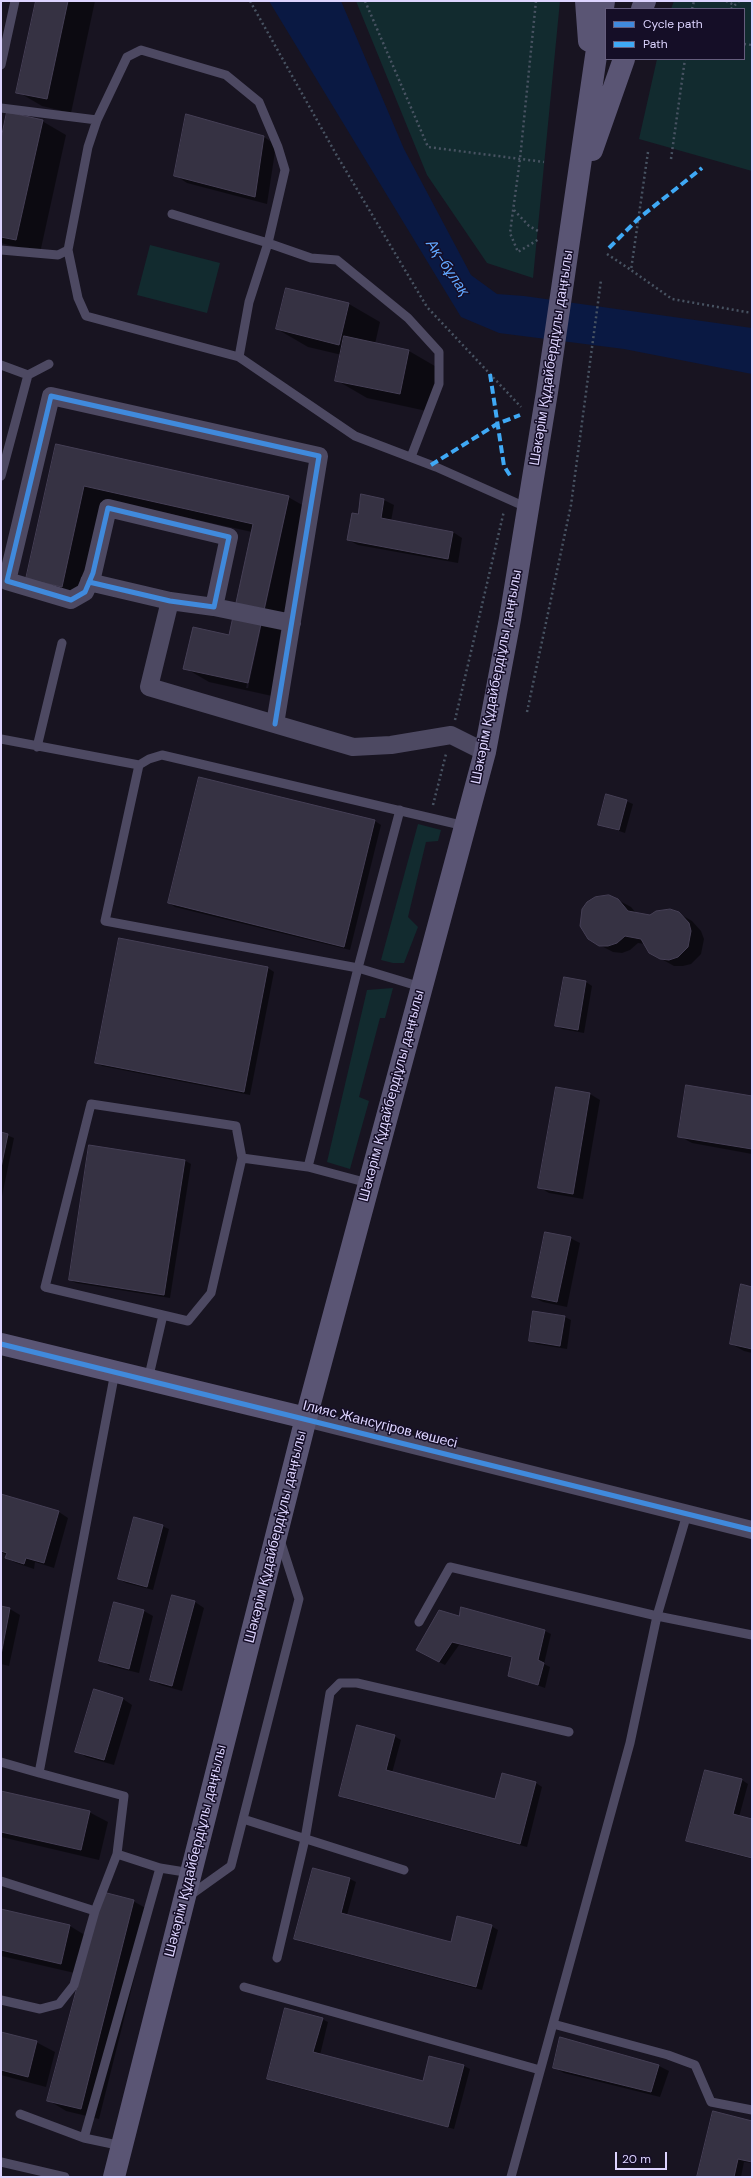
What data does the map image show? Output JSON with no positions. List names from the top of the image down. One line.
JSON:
{"streets":{"main road":["Шәкәрім Құдайбердіұлы даңғылы","Ілияс Жансүгіров көшесі"]},"crossings":[["Шәкәрім Құдайбердіұлы даңғылы","Ілияс Жансүгіров көшесі"]],"water":["Ақ-бұлақ"],"legend":["Cycle path","Path"],"scale_bar":"20 m"}
